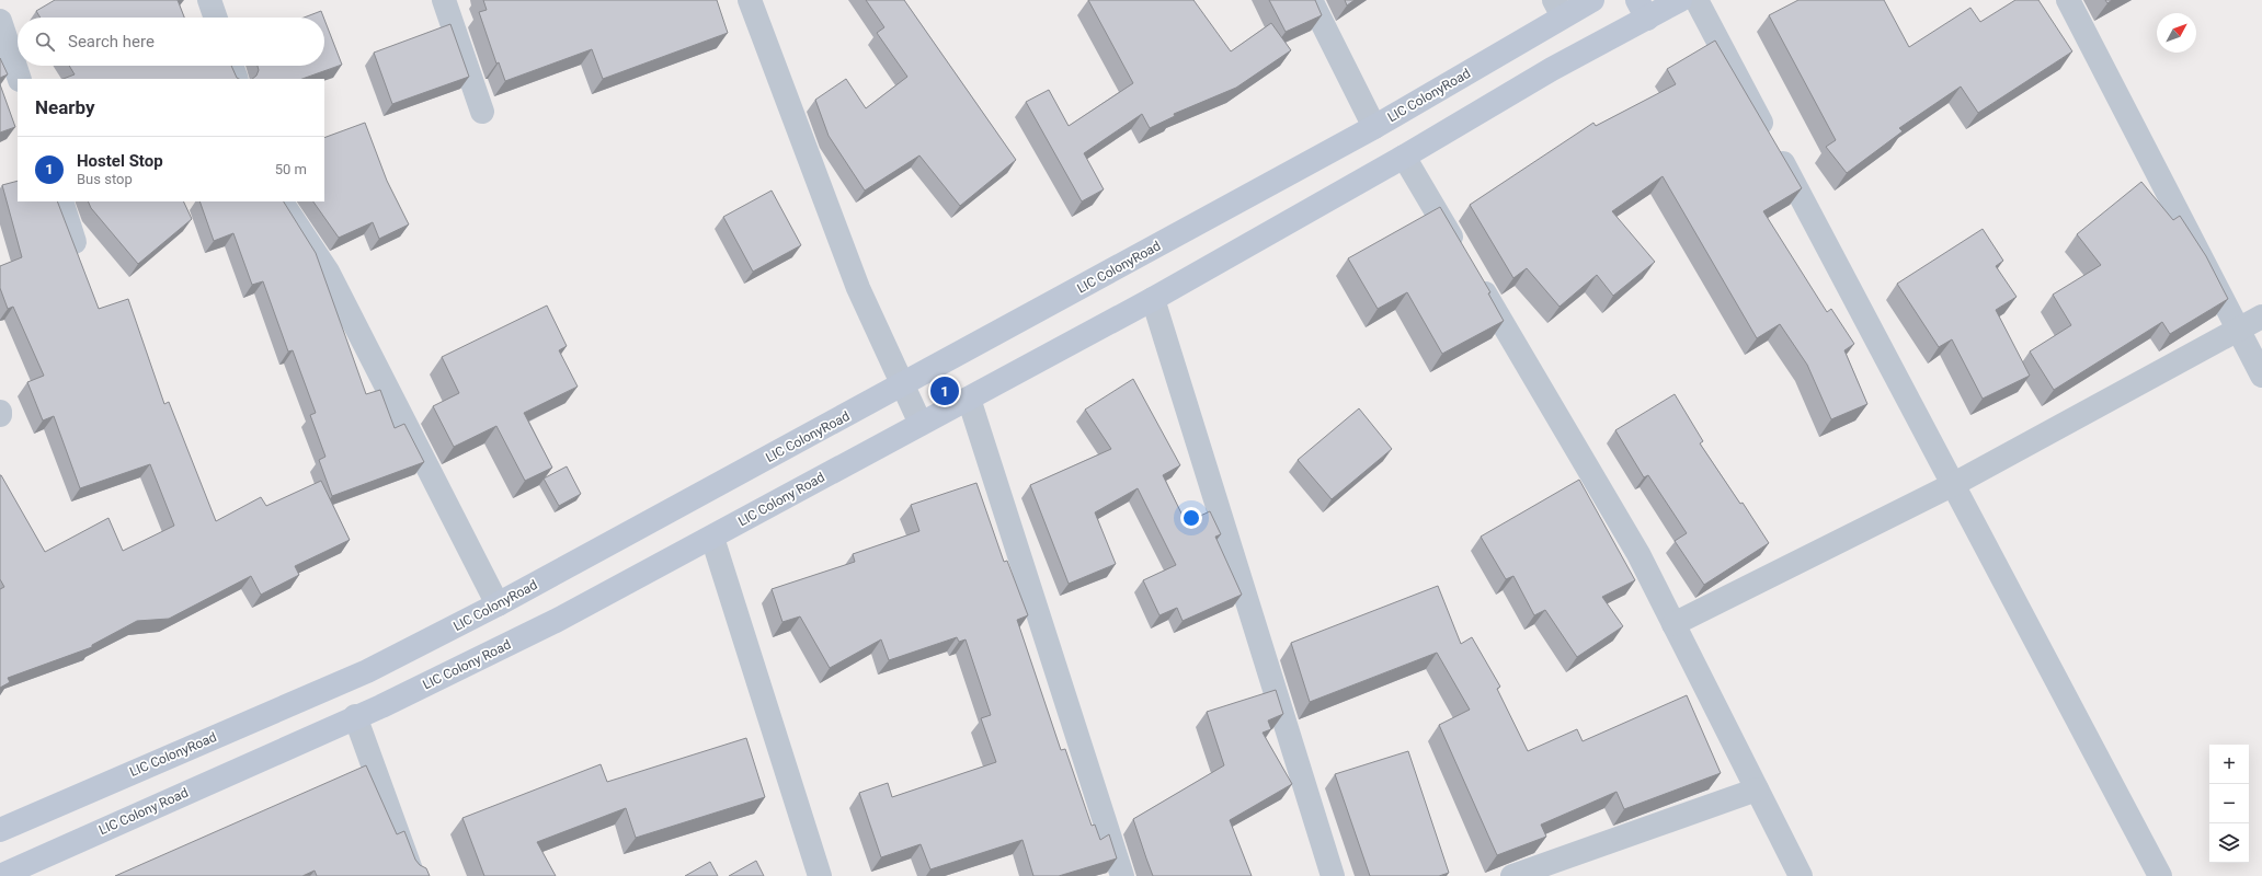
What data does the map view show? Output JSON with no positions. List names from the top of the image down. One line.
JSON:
{"streets":{"main road":["LIC ColonyRoad","LIC Colony Road"]},"north":"top right","page":{"search":"Search here","heading":"Nearby","list":[{"mark":"1","name":"Hostel Stop","note":"Bus stop","value":"50 m"}],"pins":"1","map_buttons":["+","−"]}}
